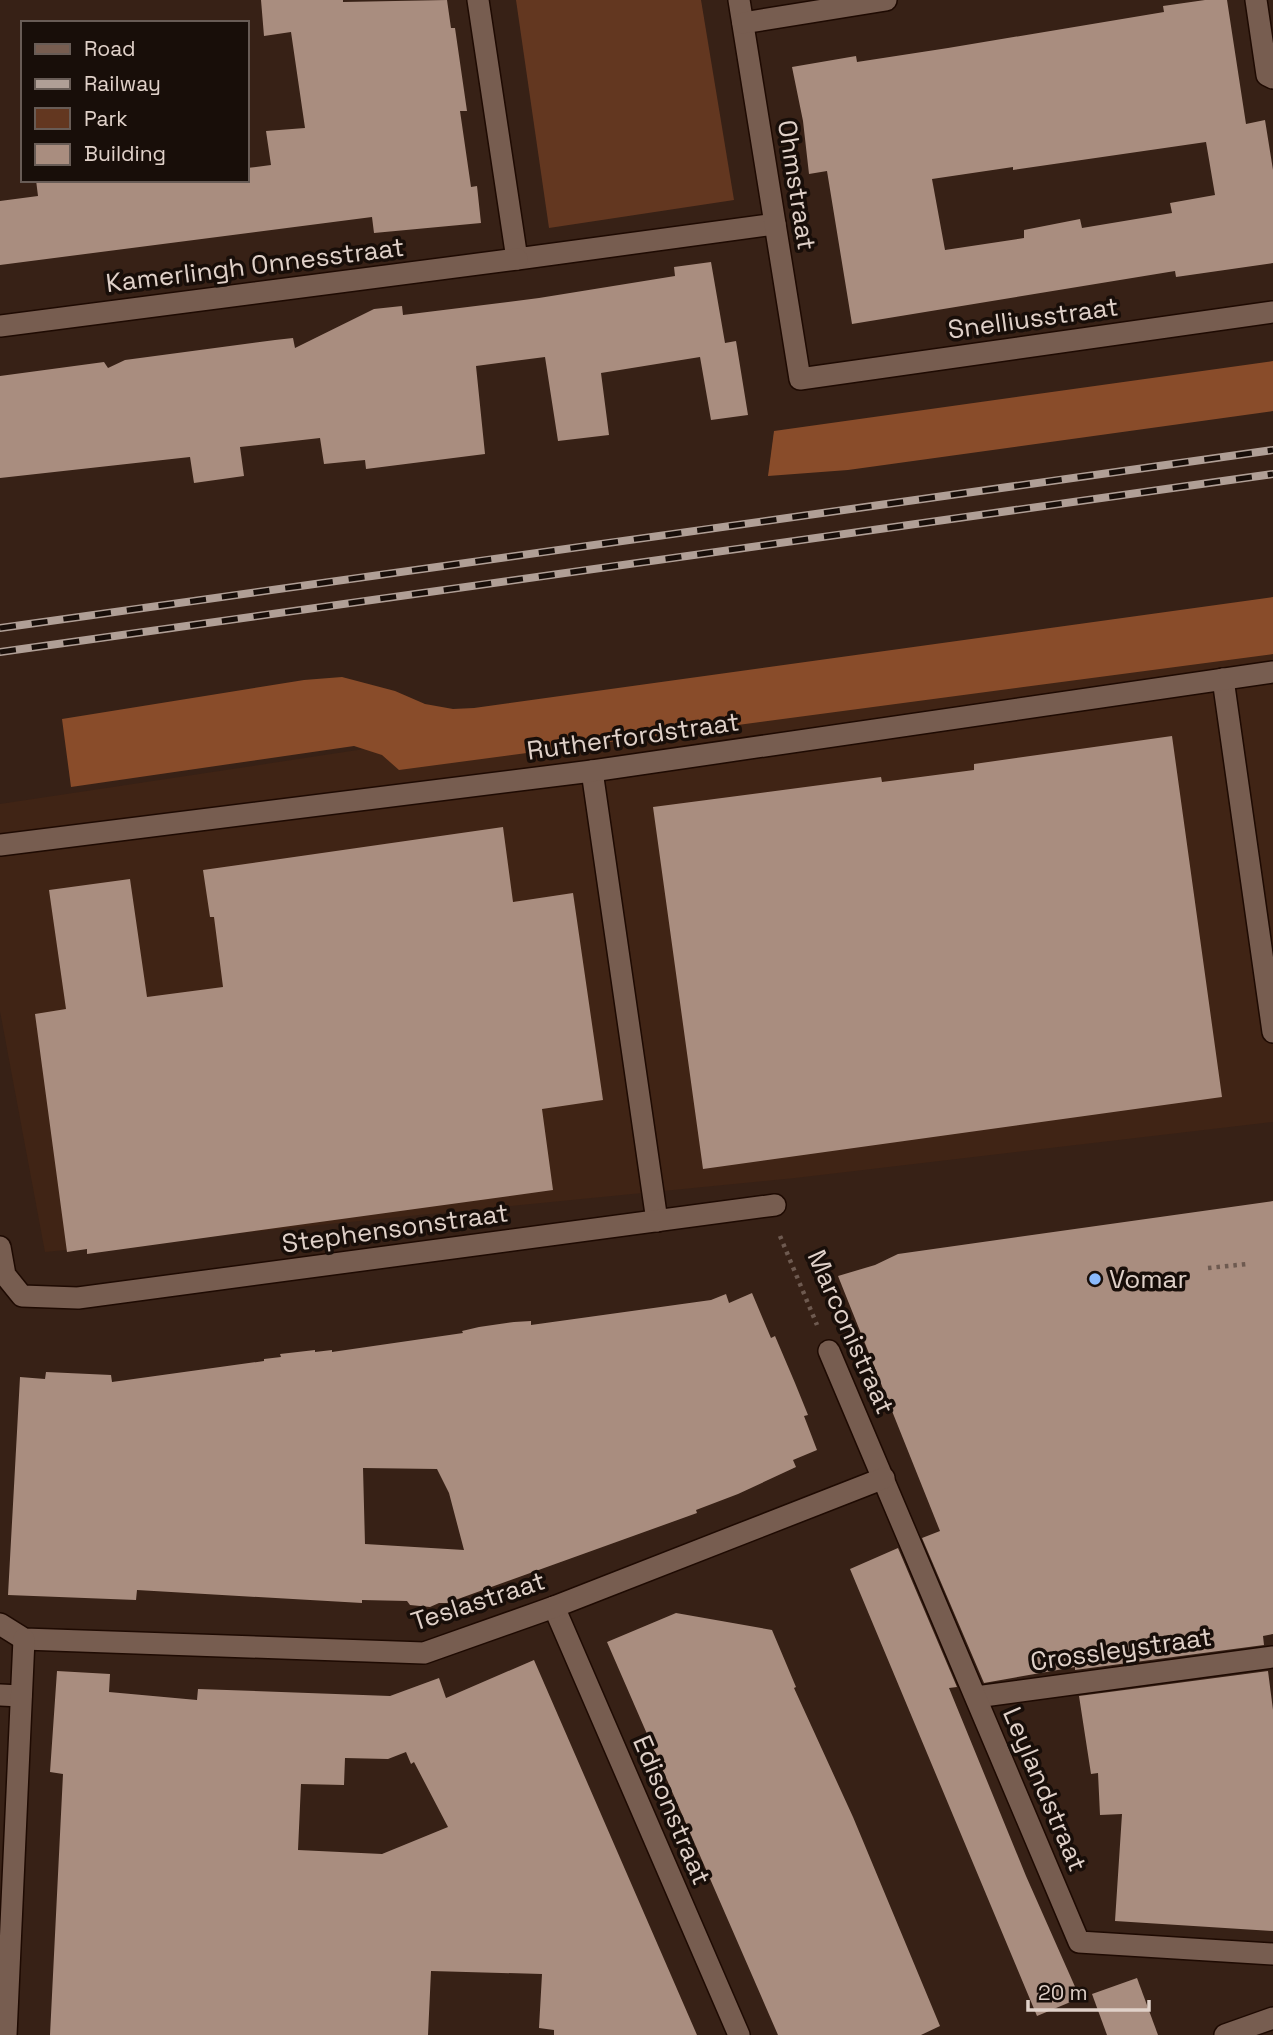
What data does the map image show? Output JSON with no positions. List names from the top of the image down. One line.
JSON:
{"streets":{"street":["Ohmstraat","Kamerlingh Onnesstraat","Snelliusstraat","Rutherfordstraat","Stephensonstraat","Marconistraat","Teslastraat","Crossleystraat","Leylandstraat","Edisonstraat"]},"crossings":[["Ohmstraat","Kamerlingh Onnesstraat"],["Ohmstraat","Snelliusstraat"],["Stephensonstraat","Marconistraat"],["Marconistraat","Teslastraat"],["Marconistraat","Leylandstraat"],["Teslastraat","Leylandstraat"],["Teslastraat","Edisonstraat"],["Crossleystraat","Leylandstraat"]],"places":["Vomar"],"legend":["Road","Railway","Park","Building"],"scale_bar":"20 m"}
